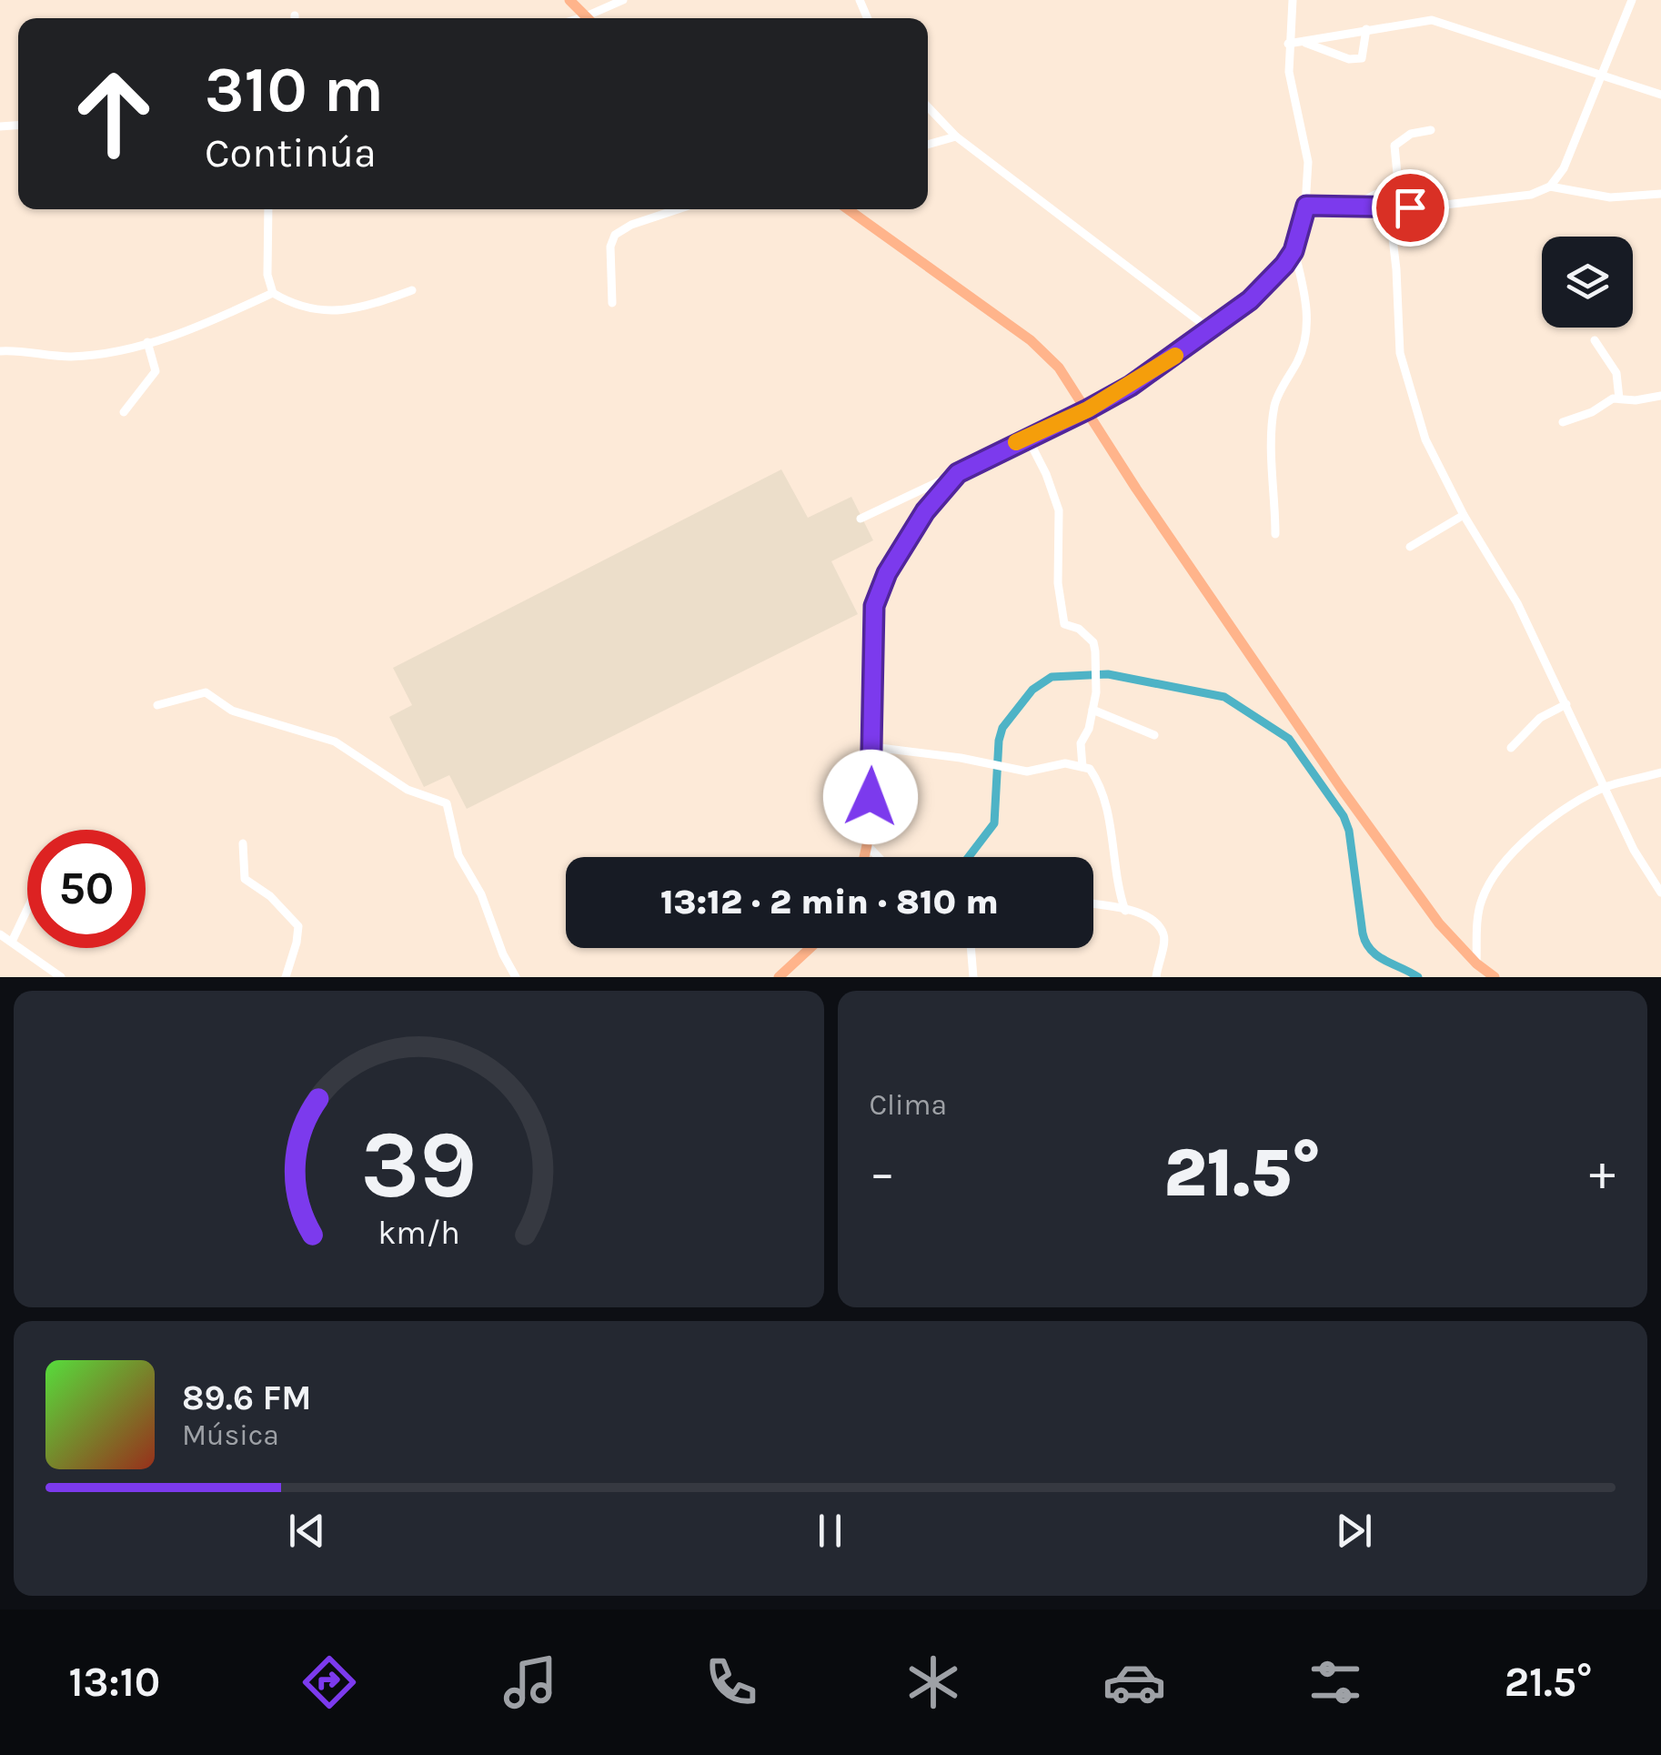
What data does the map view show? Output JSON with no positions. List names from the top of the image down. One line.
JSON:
{"page":{"turn":["310 m","Continúa"],"limit":"50","trip":"13:12 · 2 min · 810 m","tile":"Clima","heat":["−","21.5°","+"],"song":["89.6 FM","Música"],"tabs":["13:10","21.5°"],"gauge":["39","km/h"]}}
